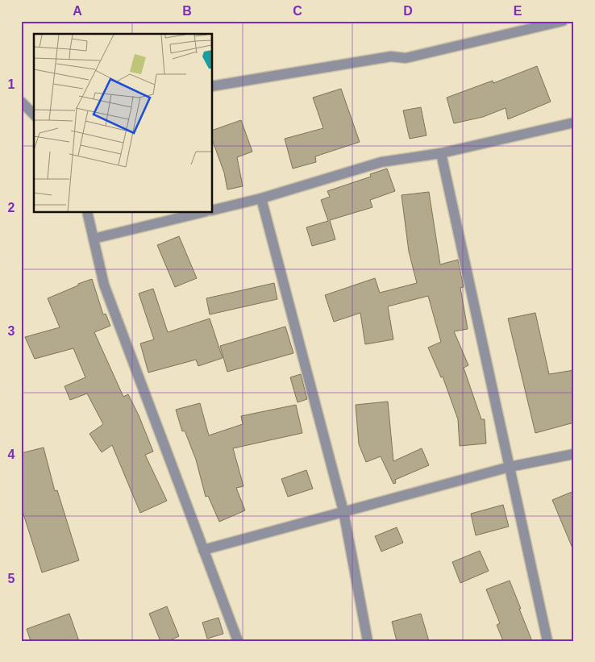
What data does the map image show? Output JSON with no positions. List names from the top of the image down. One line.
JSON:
{"grid":{"columns":["A","B","C","D","E"],"rows":["1","2","3","4","5"]}}
